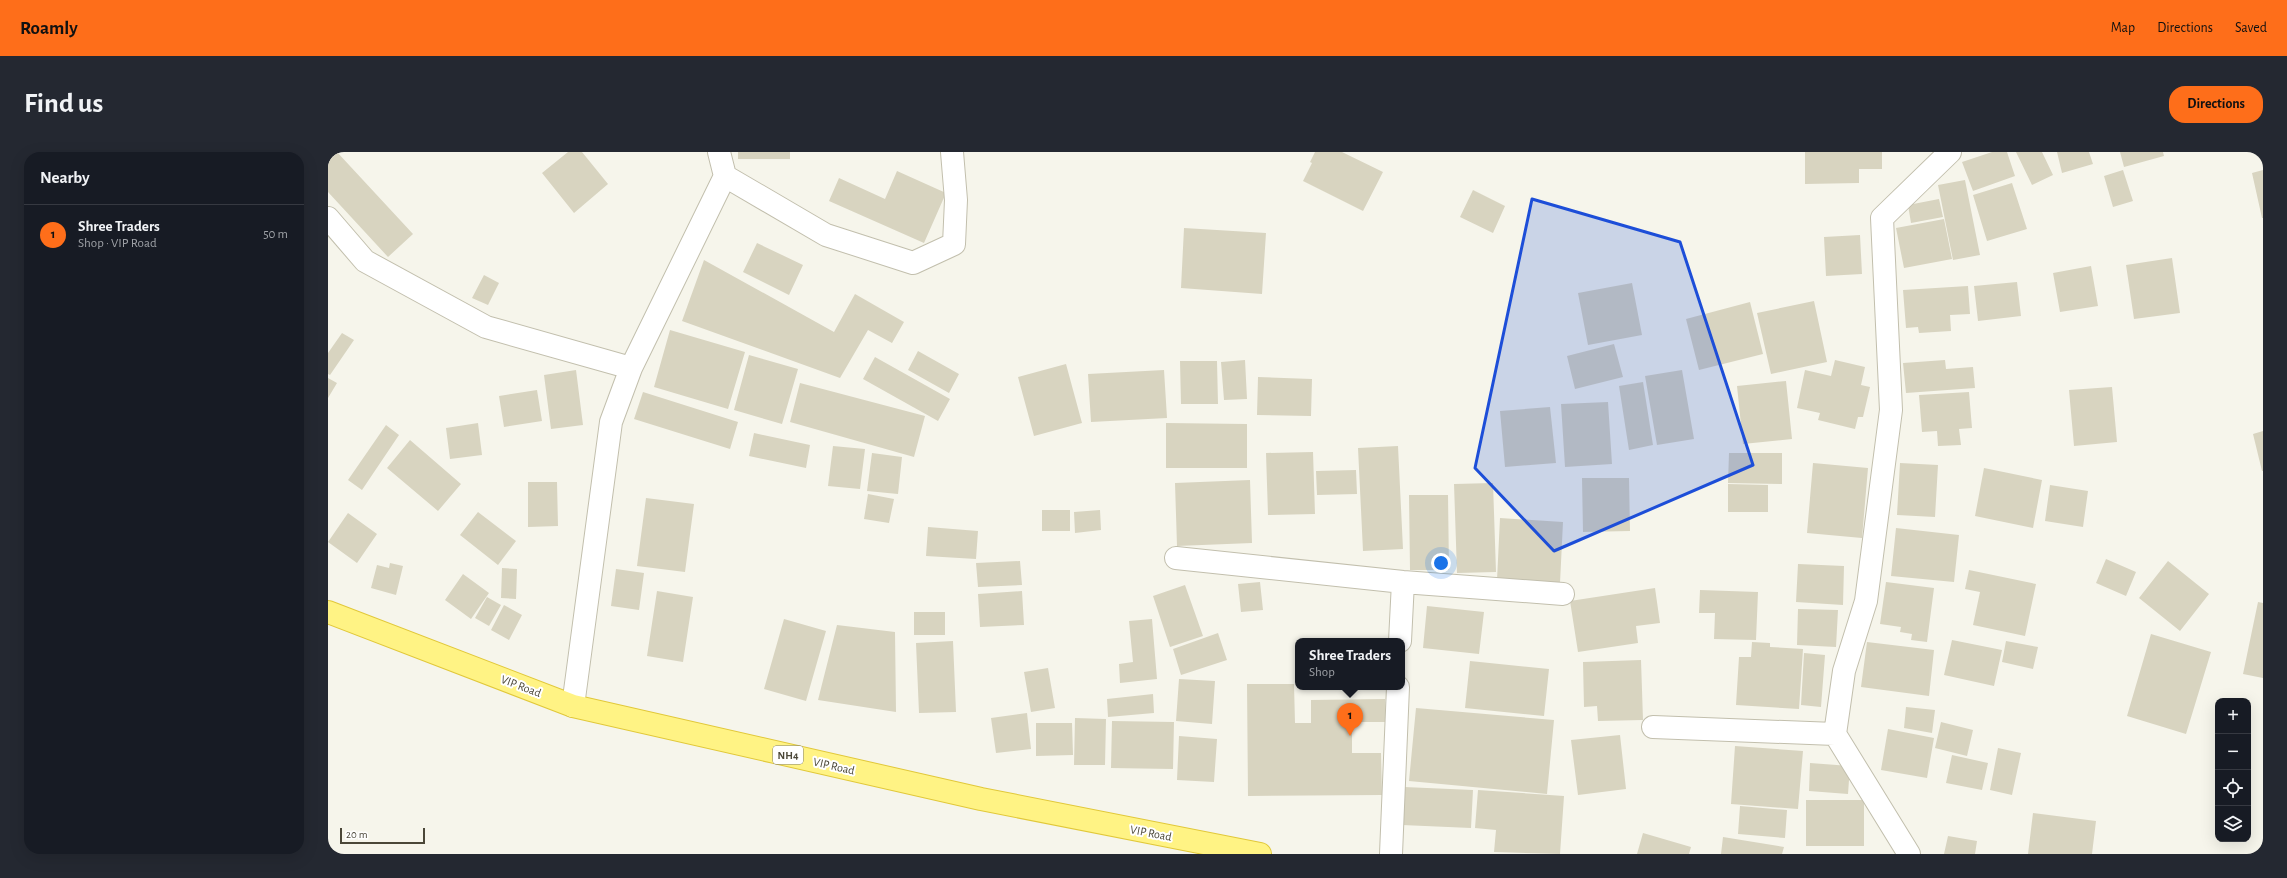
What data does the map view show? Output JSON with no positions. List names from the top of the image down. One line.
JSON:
{"streets":{"highway":["VIP Road","NH4"]},"scale_bar":"20 m","page":{"header":"Roamly","nav":["Map","Directions","Saved"],"buttons":"Directions","title":"Find us","heading":"Nearby","list":[{"mark":"1","name":"Shree Traders","note":"Shop · VIP Road","value":"50 m"}],"popup":["Shree Traders","Shop"],"map_buttons":["+","−"],"pins":"1","scale":"20 m"}}
